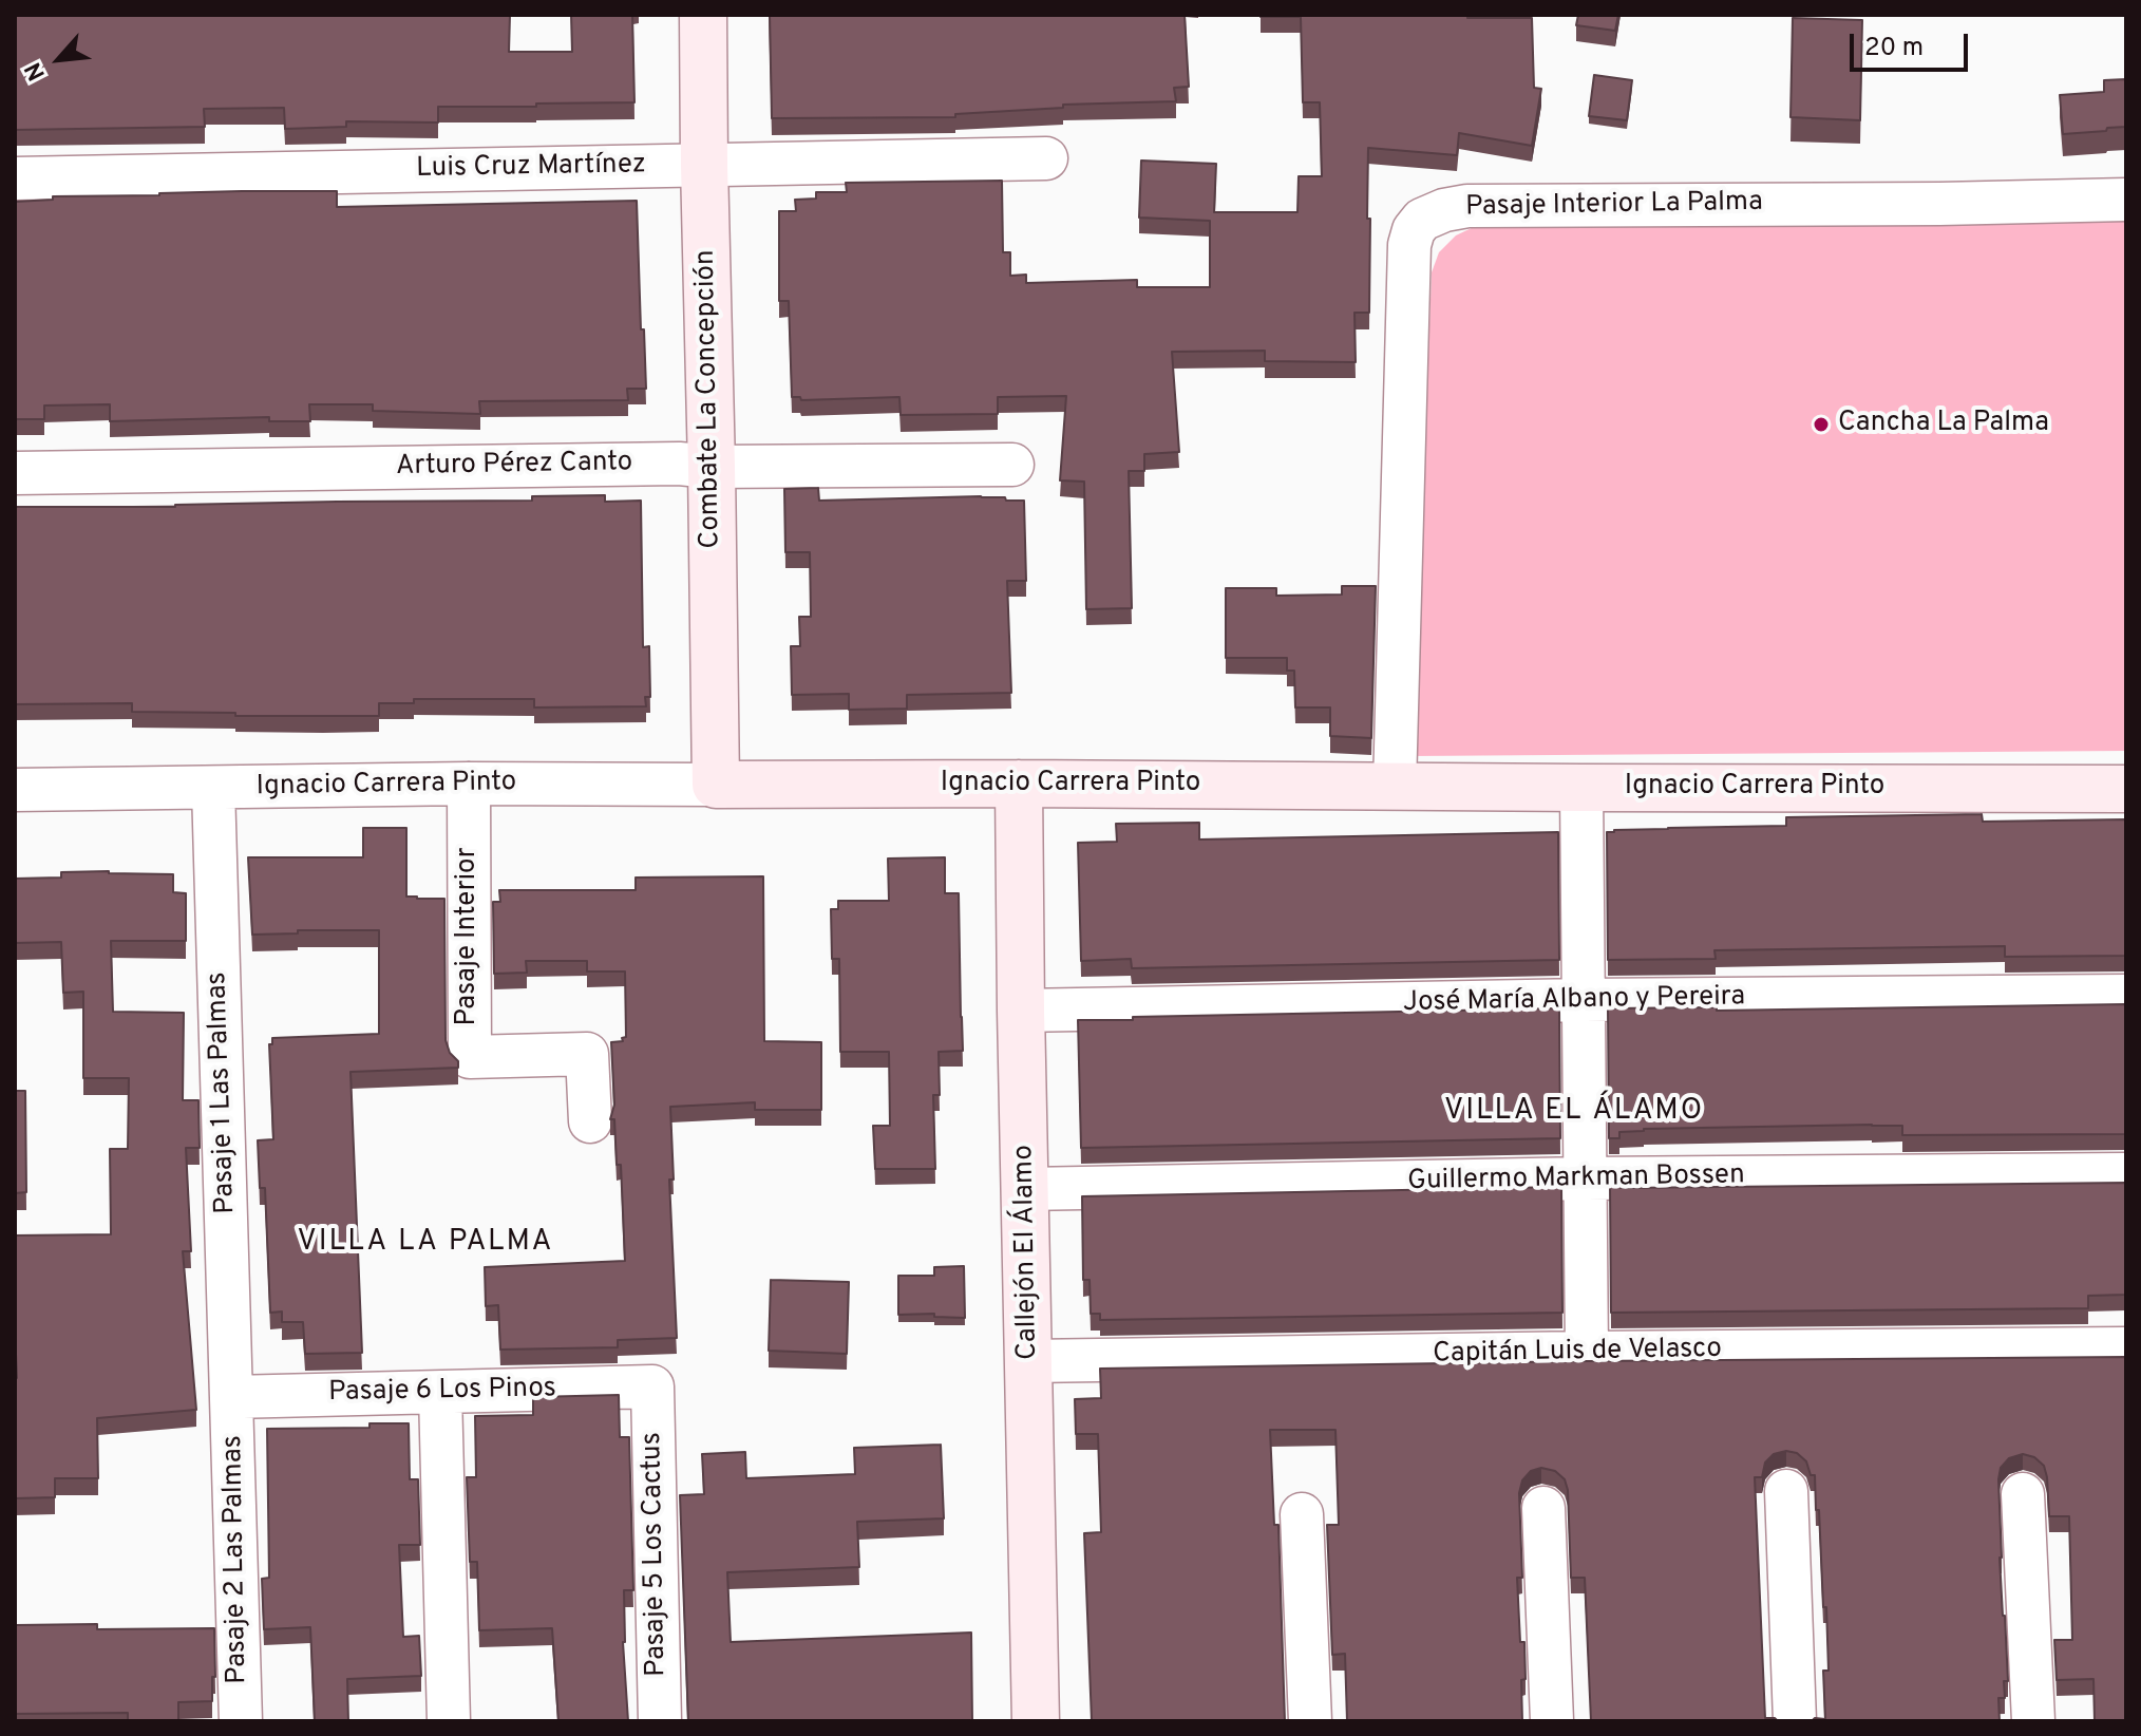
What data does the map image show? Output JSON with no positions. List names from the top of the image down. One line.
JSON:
{"streets":{"street":["Luis Cruz Martínez","Pasaje Interior La Palma","Combate La Concepción","Arturo Pérez Canto","Ignacio Carrera Pinto","Pasaje Interior","José María Albano y Pereira","Pasaje 1 Las Palmas","Guillermo Markman Bossen","Callejón El Álamo","Capitán Luis de Velasco","Pasaje 6 Los Pinos","Pasaje 5 Los Cactus","Pasaje 2 Las Palmas"]},"crossings":[["Luis Cruz Martínez","Combate La Concepción"],["Pasaje Interior La Palma","Ignacio Carrera Pinto"],["Combate La Concepción","Arturo Pérez Canto"],["Combate La Concepción","Ignacio Carrera Pinto"],["Ignacio Carrera Pinto","Pasaje Interior"],["Ignacio Carrera Pinto","Pasaje 1 Las Palmas"],["Ignacio Carrera Pinto","Callejón El Álamo"],["José María Albano y Pereira","Callejón El Álamo"],["Pasaje 1 Las Palmas","Pasaje 6 Los Pinos"],["Pasaje 1 Las Palmas","Pasaje 2 Las Palmas"],["Guillermo Markman Bossen","Callejón El Álamo"],["Callejón El Álamo","Capitán Luis de Velasco"],["Pasaje 6 Los Pinos","Pasaje 5 Los Cactus"],["Pasaje 6 Los Pinos","Pasaje 2 Las Palmas"]],"districts":["VILLA EL ÁLAMO","VILLA LA PALMA"],"places":["Cancha La Palma"],"scale_bar":"20 m","north":"bottom left"}
